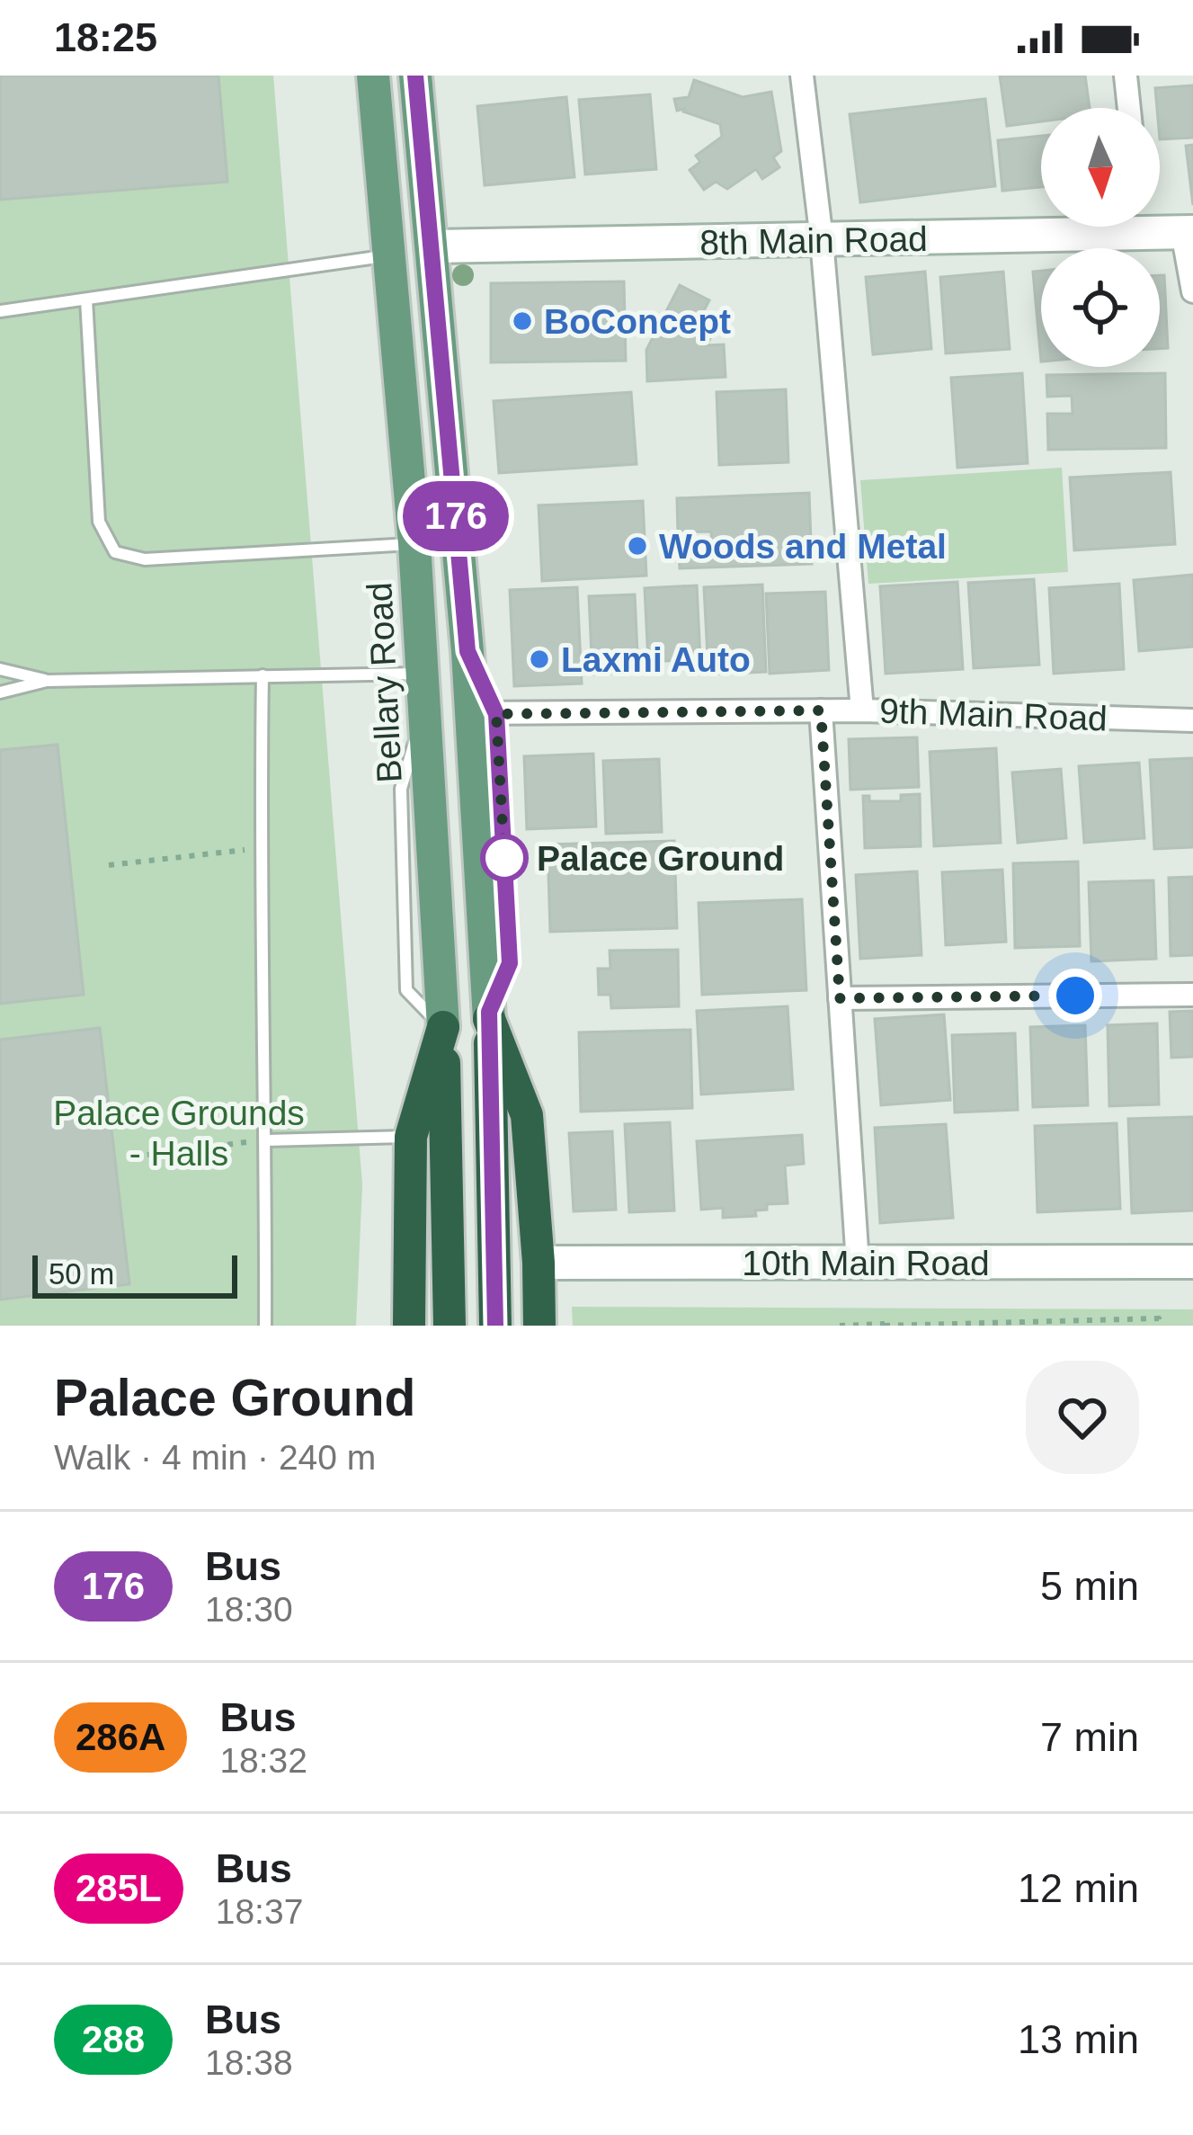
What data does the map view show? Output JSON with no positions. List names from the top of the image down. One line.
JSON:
{"streets":{"main road":["Bellary Road"],"street":["8th Main Road","9th Main Road","10th Main Road"]},"parks":["Palace Grounds - Halls"],"places":["BoConcept","Woods and Metal","Laxmi Auto","Palace Ground"],"lines":["bus line 176"],"scale_bar":"50 m","north":"bottom","page":{"status":"18:25","on_map":"176","scale":"50 m","heading":["Palace Ground","Walk · 4 min · 240 m"],"list":[{"mark":"176","name":"Bus","note":"18:30","value":"5 min"},{"mark":"286A","name":"Bus","note":"18:32","value":"7 min"},{"mark":"285L","name":"Bus","note":"18:37","value":"12 min"},{"mark":"288","name":"Bus","note":"18:38","value":"13 min"}]}}
